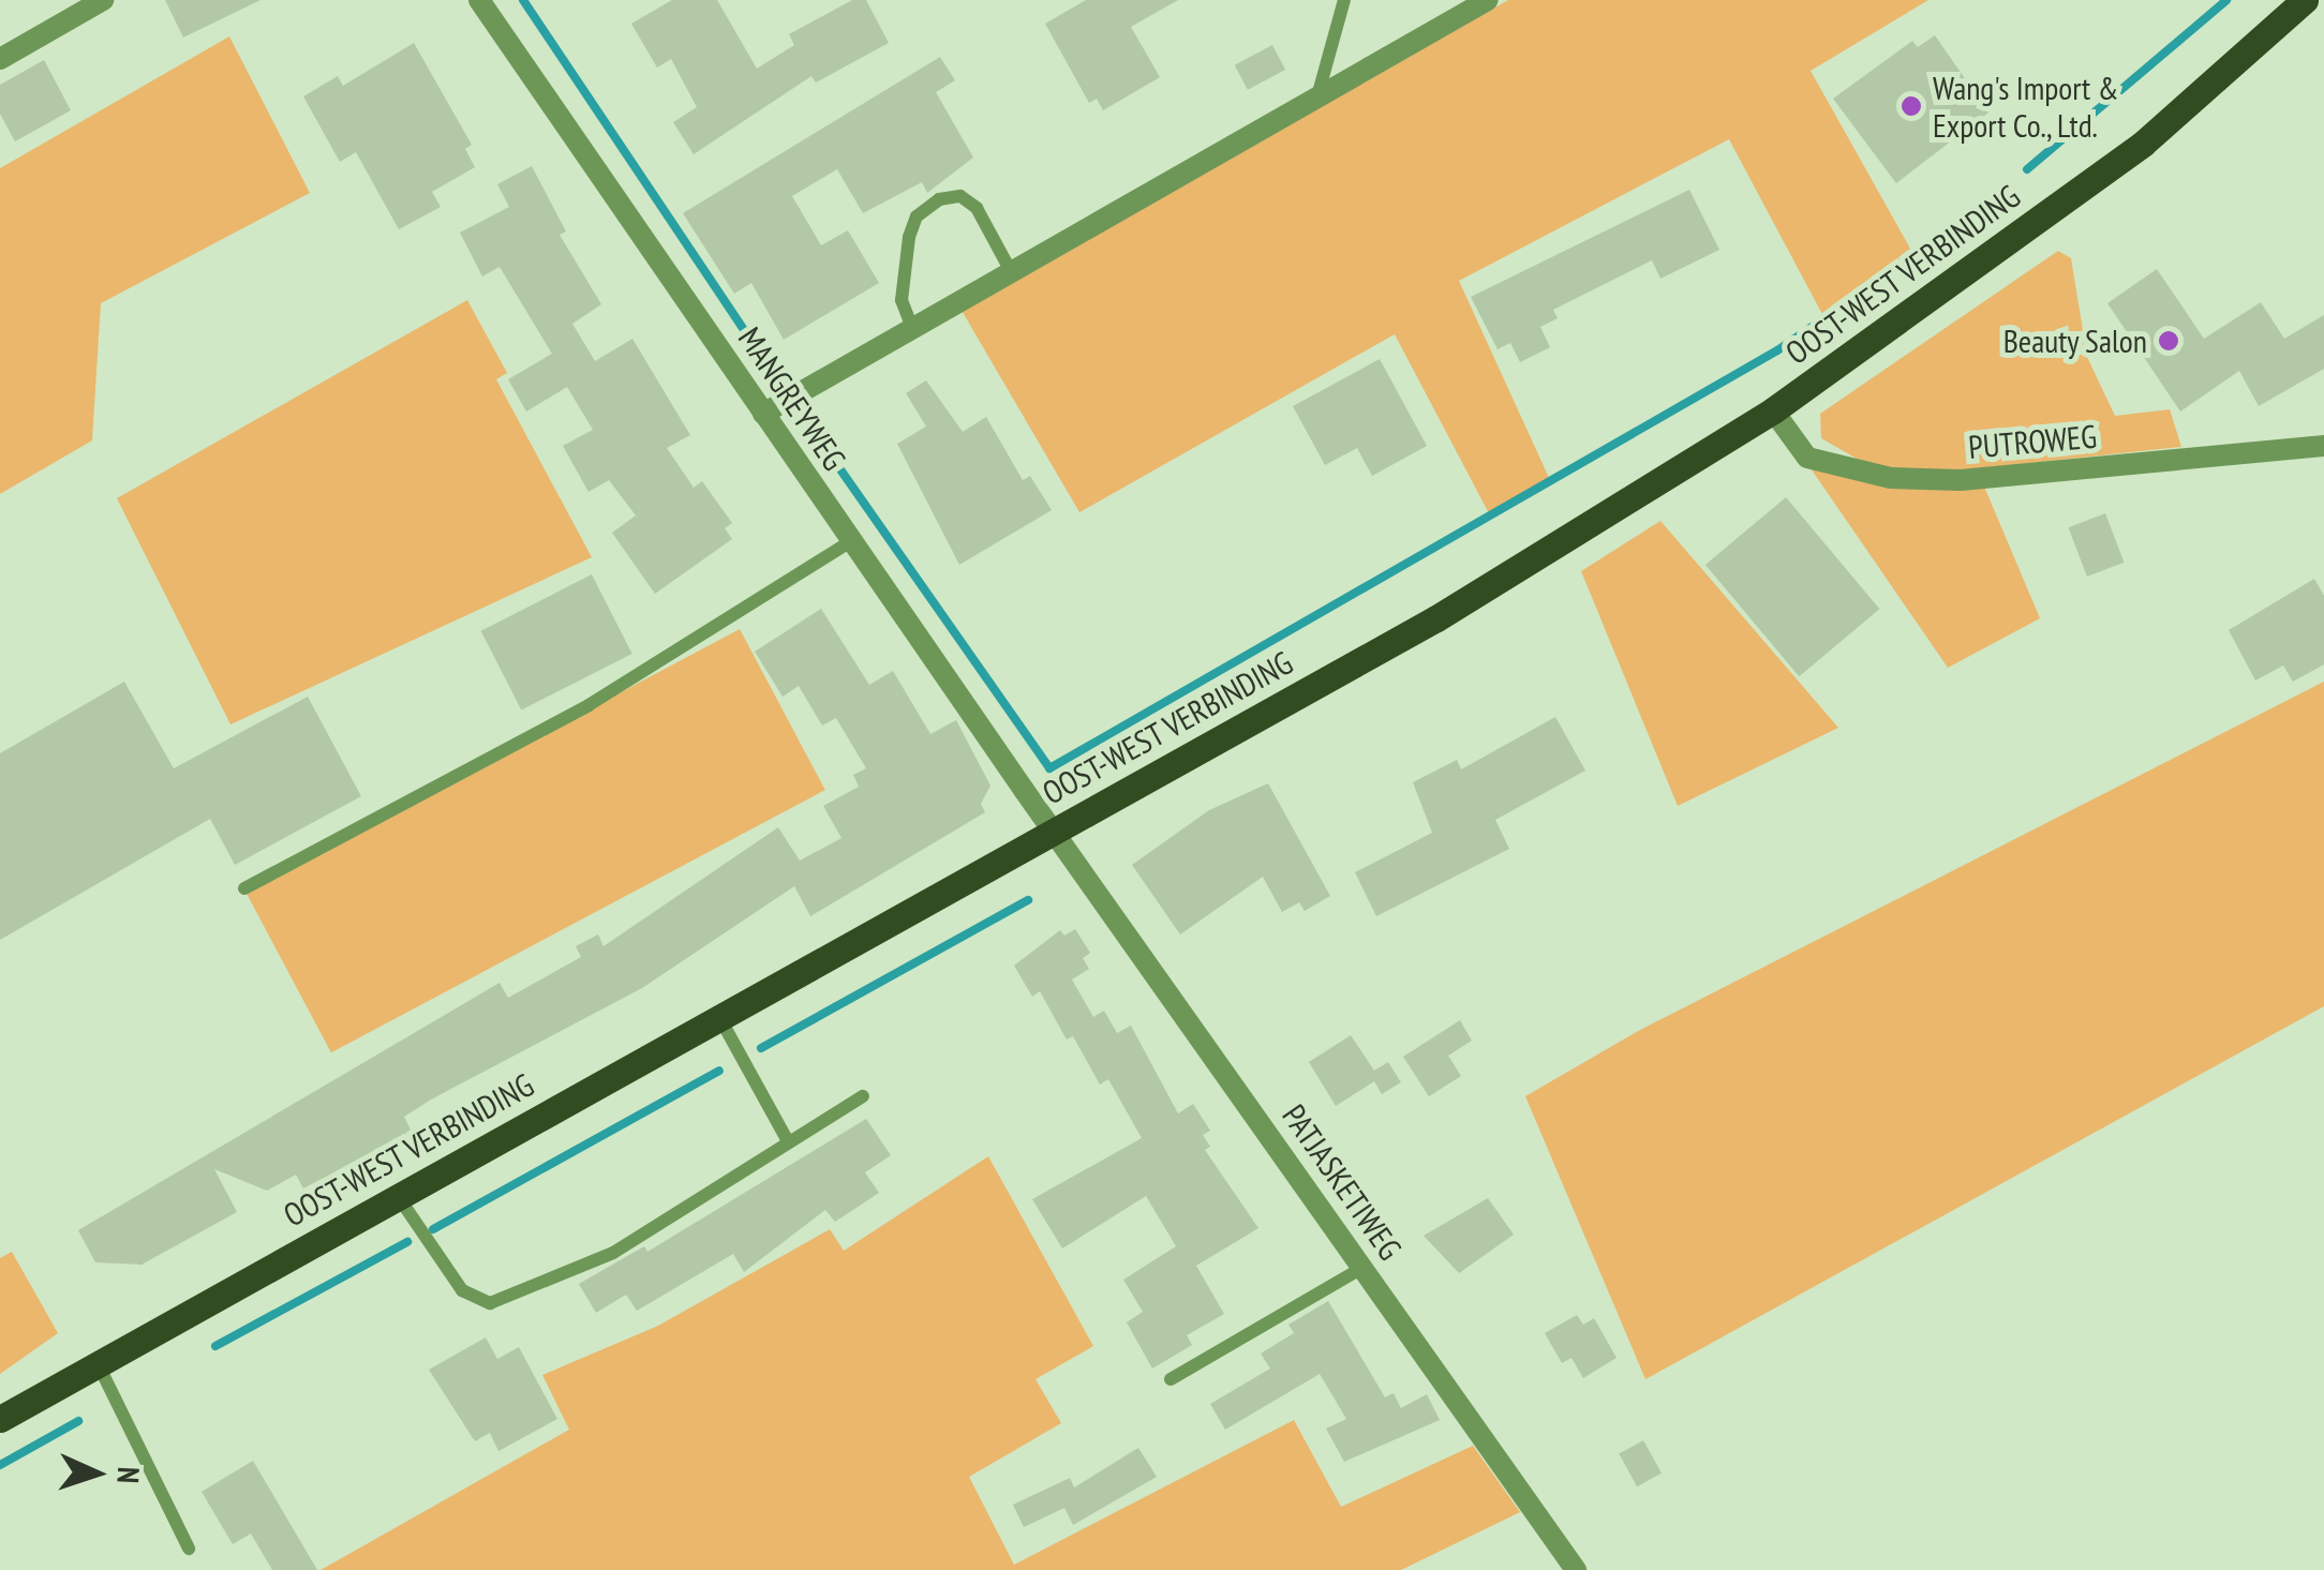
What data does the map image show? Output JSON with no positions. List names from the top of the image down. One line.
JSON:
{"streets":{"main road":["OOST-WEST VERBINDING"],"street":["MANGREYWEG","PUTROWEG","PATJASKETIWEG"]},"crossings":[["OOST-WEST VERBINDING","MANGREYWEG"],["OOST-WEST VERBINDING","PUTROWEG"],["OOST-WEST VERBINDING","PATJASKETIWEG"],["MANGREYWEG","PATJASKETIWEG"]],"places":["Wang's Import & Export Co., Ltd.","Beauty Salon"],"north":"right"}
